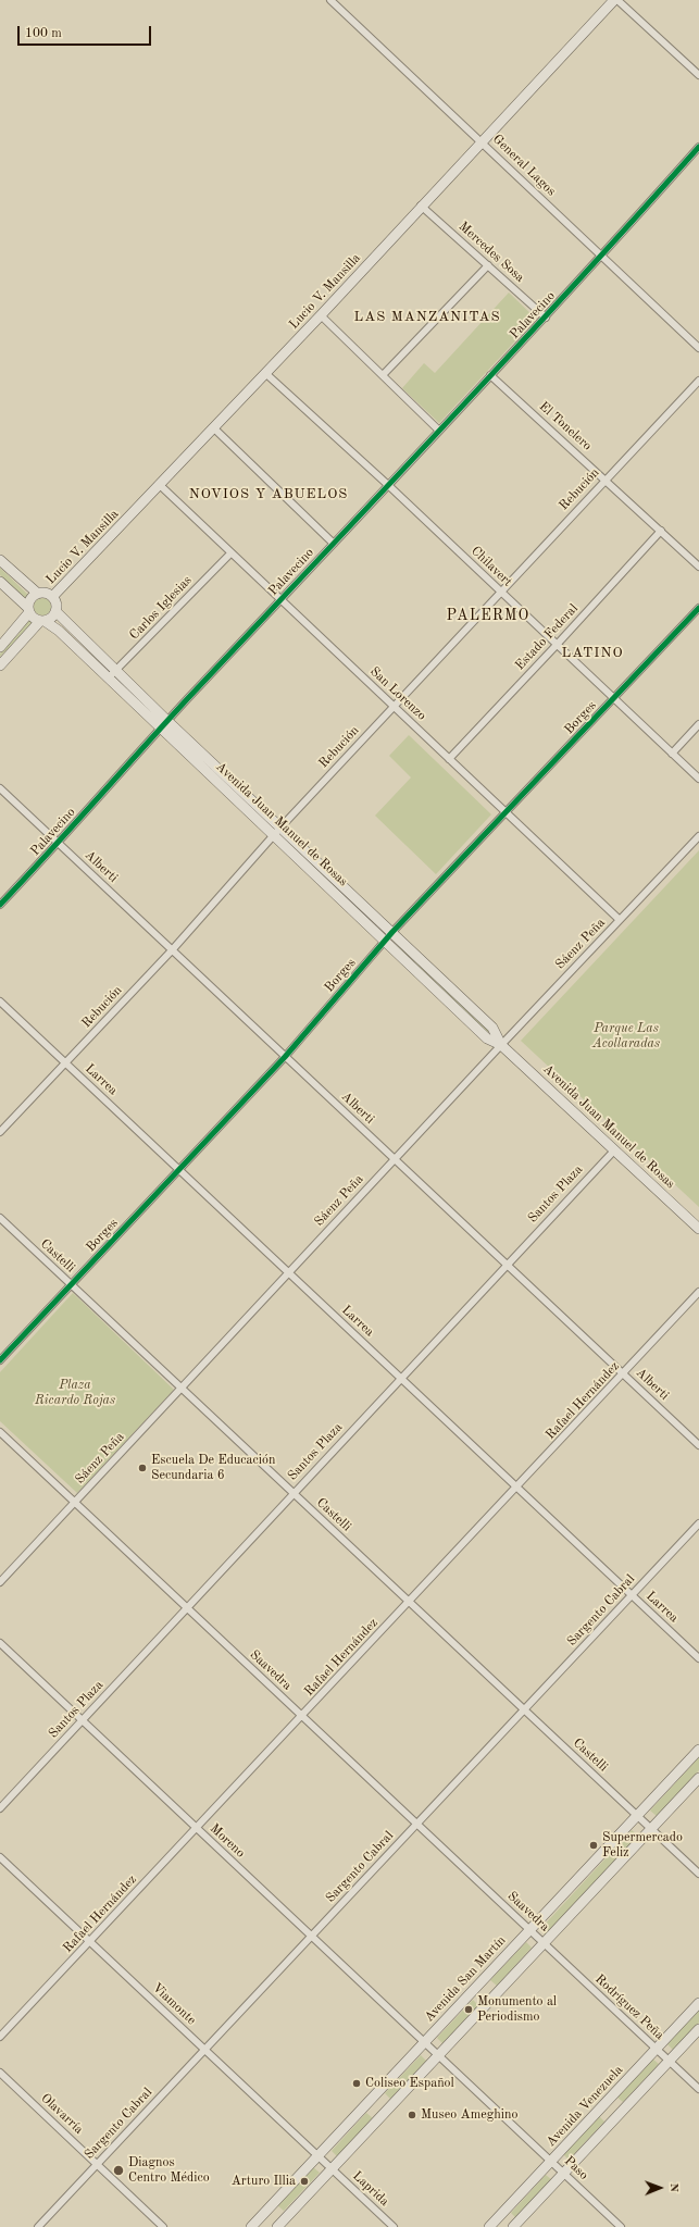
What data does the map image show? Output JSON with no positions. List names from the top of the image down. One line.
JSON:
{"streets":{"street":["General Lagos","Mercedes Sosa","Lucio V. Mansilla","Palavecino","El Tonelero","Rebución","Chilavert","Carlos Iglesias","Estado Federal","San Lorenzo","Borges","Avenida Juan Manuel de Rosas","Alberti","Sáenz Peña","Larrea","Santos Plaza","Castelli","Rafael Hernández","Sargento Cabral","Saavedra","Moreno","Avenida San Martín","Viamonte","Rodríguez Peña","Avenida Venezuela","Olavarría","Paso","Laprida"]},"crossings":[["General Lagos","Lucio V. Mansilla"],["General Lagos","Palavecino"],["Mercedes Sosa","Lucio V. Mansilla"],["Mercedes Sosa","Palavecino"],["Lucio V. Mansilla","Chilavert"],["Lucio V. Mansilla","San Lorenzo"],["Lucio V. Mansilla","Avenida Juan Manuel de Rosas"],["Palavecino","El Tonelero"],["Palavecino","Chilavert"],["Palavecino","San Lorenzo"],["Palavecino","Avenida Juan Manuel de Rosas"],["Palavecino","Alberti"],["El Tonelero","Rebución"],["El Tonelero","Estado Federal"],["Rebución","Chilavert"],["Rebución","San Lorenzo"],["Rebución","Avenida Juan Manuel de Rosas"],["Rebución","Alberti"],["Rebución","Larrea"],["Chilavert","Estado Federal"],["Chilavert","Borges"],["Carlos Iglesias","San Lorenzo"],["Carlos Iglesias","Avenida Juan Manuel de Rosas"],["Estado Federal","San Lorenzo"],["San Lorenzo","Borges"],["San Lorenzo","Sáenz Peña"],["Borges","Avenida Juan Manuel de Rosas"],["Borges","Alberti"],["Borges","Larrea"],["Borges","Castelli"],["Avenida Juan Manuel de Rosas","Sáenz Peña"],["Avenida Juan Manuel de Rosas","Santos Plaza"],["Alberti","Sáenz Peña"],["Alberti","Santos Plaza"],["Alberti","Rafael Hernández"],["Sáenz Peña","Larrea"],["Sáenz Peña","Castelli"],["Sáenz Peña","Saavedra"],["Larrea","Santos Plaza"],["Larrea","Rafael Hernández"],["Larrea","Sargento Cabral"],["Santos Plaza","Castelli"],["Santos Plaza","Saavedra"],["Santos Plaza","Moreno"],["Castelli","Rafael Hernández"],["Castelli","Sargento Cabral"],["Castelli","Avenida San Martín"],["Rafael Hernández","Saavedra"],["Rafael Hernández","Moreno"],["Rafael Hernández","Viamonte"],["Sargento Cabral","Saavedra"],["Sargento Cabral","Moreno"],["Sargento Cabral","Viamonte"],["Sargento Cabral","Olavarría"],["Saavedra","Avenida San Martín"],["Saavedra","Rodríguez Peña"],["Moreno","Avenida San Martín"],["Moreno","Paso"],["Avenida San Martín","Viamonte"],["Viamonte","Laprida"],["Rodríguez Peña","Avenida Venezuela"],["Avenida Venezuela","Paso"]],"districts":["LAS MANZANITAS","NOVIOS Y ABUELOS","PALERMO","LATINO"],"parks":["Parque Las Acollaradas","Plaza Ricardo Rojas"],"places":["Escuela De Educación Secundaria 6","Supermercado Feliz","Monumento al Periodismo","Coliseo Español","Museo Ameghino","Diagnos Centro Médico","Arturo Illia"],"scale_bar":"100 m","north":"right"}
